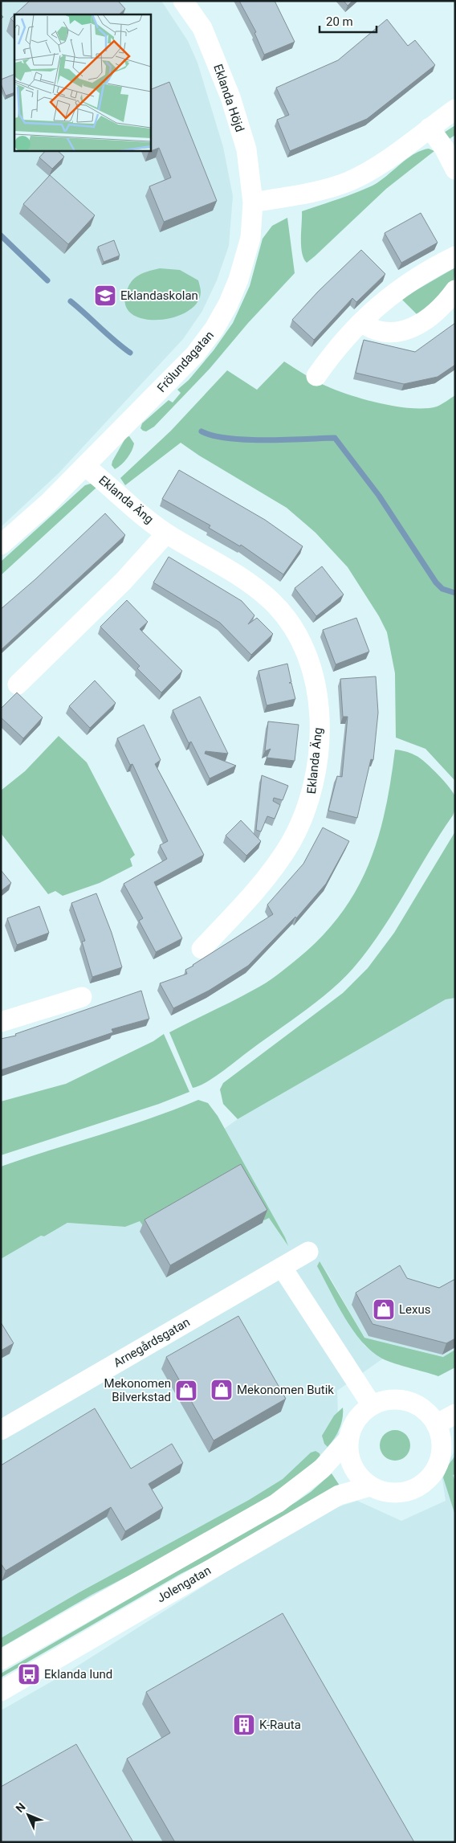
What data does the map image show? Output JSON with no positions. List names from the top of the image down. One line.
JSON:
{"streets":{"street":["Eklanda Höjd","Frölundagatan","Eklanda Äng","Arnegårdsgatan","Jolengatan"]},"crossings":[["Eklanda Höjd","Frölundagatan"],["Frölundagatan","Eklanda Äng"]],"places":{"school or university":["Eklandaskolan"],"shop":["Lexus","Mekonomen Butik","Mekonomen Bilverkstad"],"bus stop":["Eklanda lund"],"building":["K-Rauta"]},"scale_bar":"20 m","north":"top left"}
